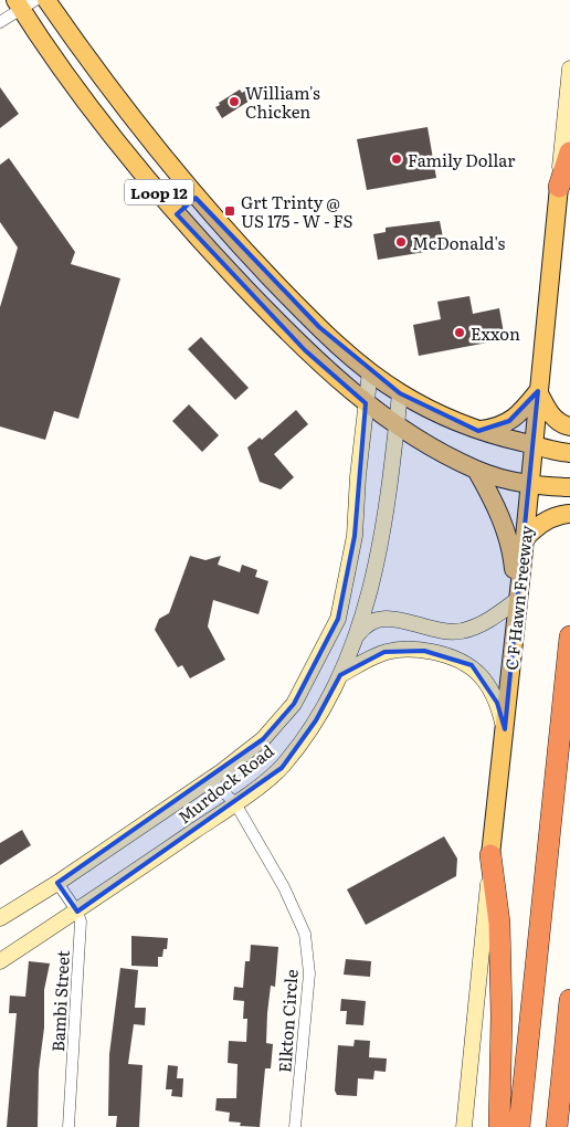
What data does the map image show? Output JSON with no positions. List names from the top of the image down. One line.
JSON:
{"streets":{"main road":["Loop 12","C F Hawn Freeway","Murdock Road"],"street":["Bambi Street","Elkton Circle"]},"crossings":[["Loop 12","C F Hawn Freeway"],["Loop 12","Murdock Road"],["Murdock Road","Bambi Street"],["Murdock Road","Elkton Circle"]],"places":{"other":["William's Chicken","Family Dollar","McDonald's","Exxon"],"transit":["Grt Trinty @ US 175 - W - FS"]}}
